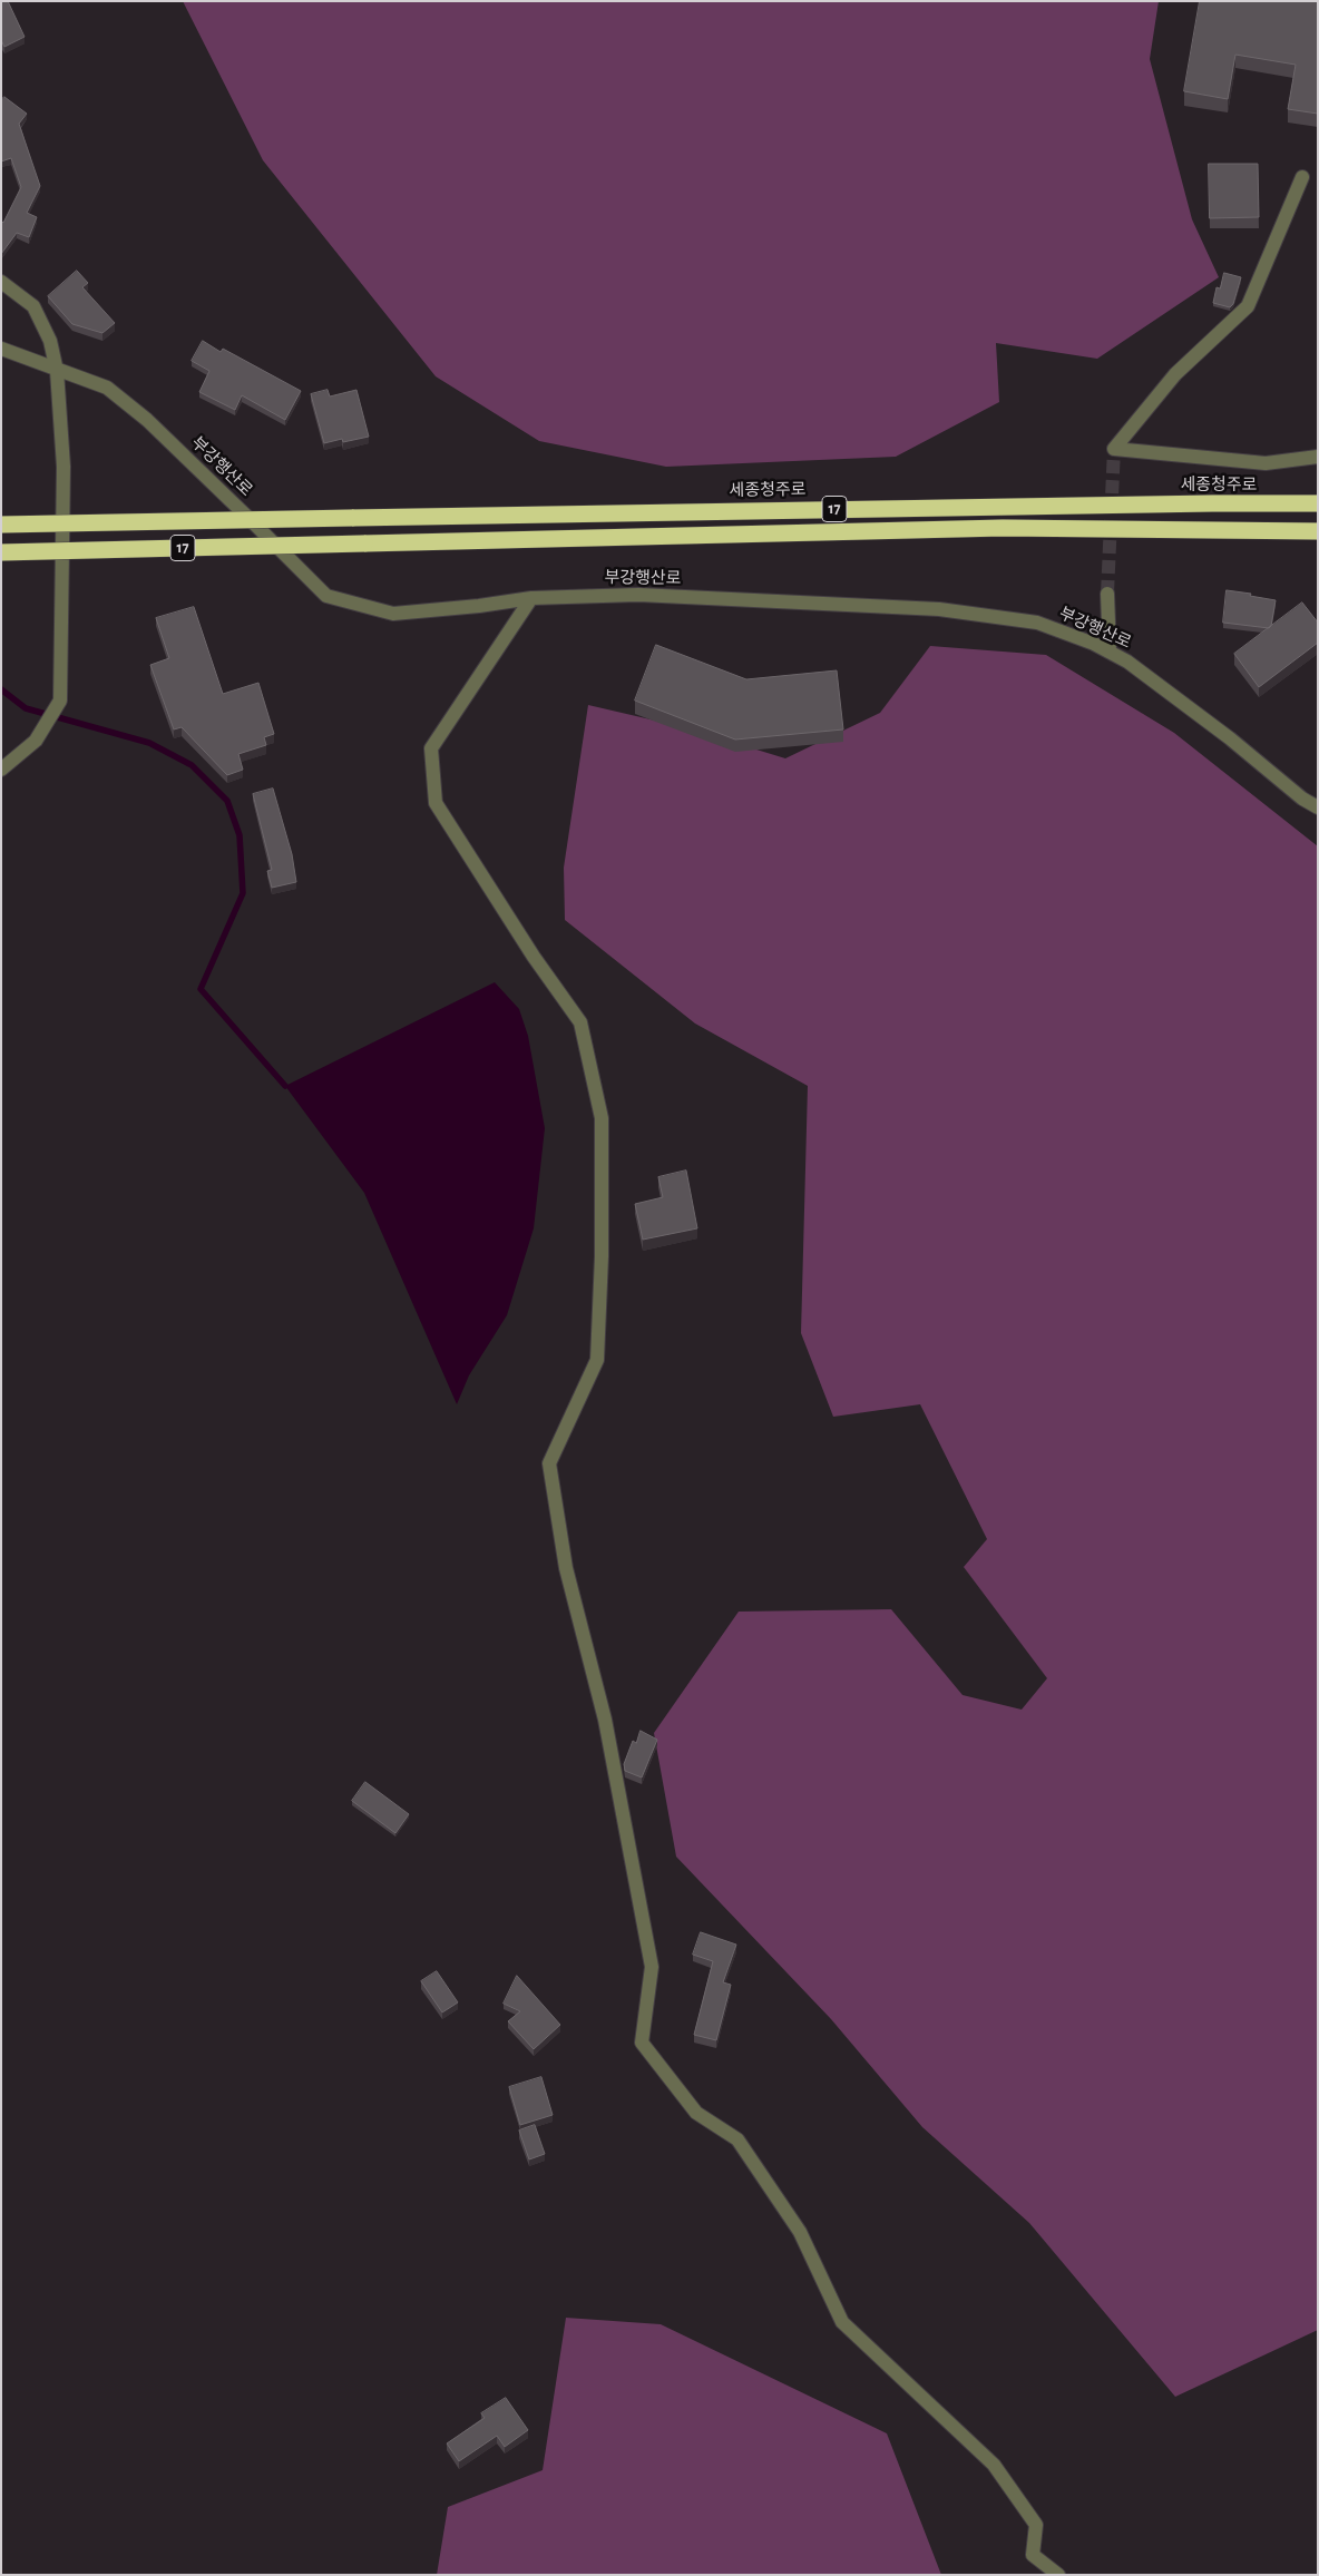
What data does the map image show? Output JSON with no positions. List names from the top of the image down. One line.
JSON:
{"streets":{"highway":["세종청주로","17"],"street":["부강행산로"]}}
